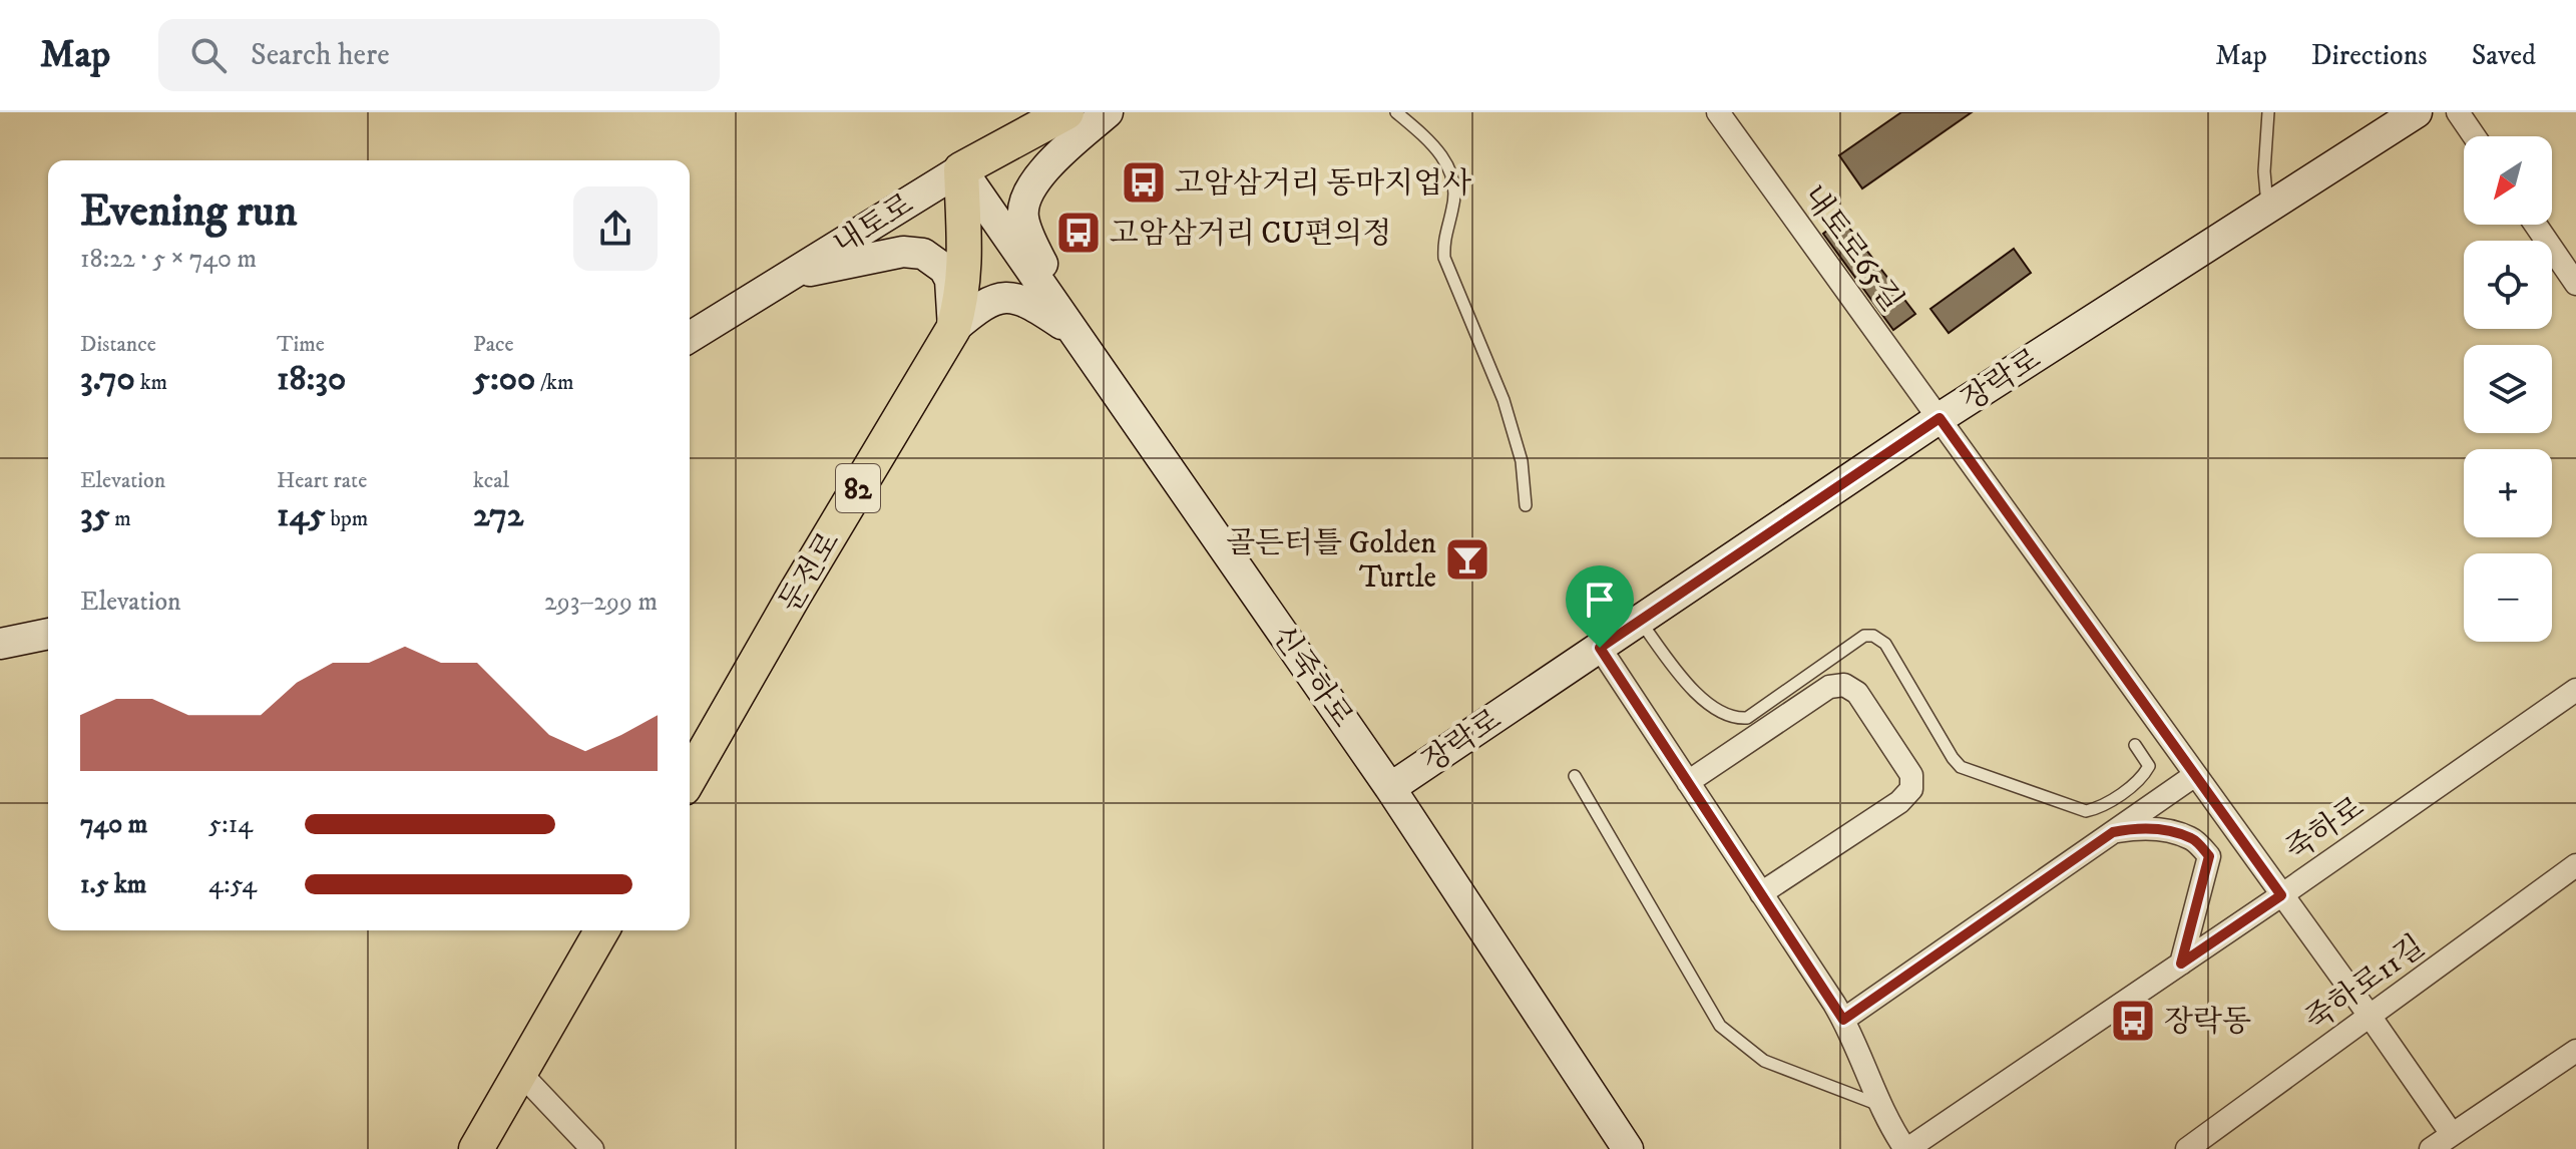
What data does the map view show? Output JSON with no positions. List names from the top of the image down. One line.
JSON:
{"streets":{"main road":["내토로","82","둔전로"],"street":["내토로65길","장락로","신죽하로","죽하로","죽하로11길"]},"crossings":[["내토로","둔전로"],["내토로","신죽하로"],["내토로65길","장락로"],["내토로65길","죽하로"],["내토로65길","죽하로11길"],["장락로","신죽하로"],["둔전로","신죽하로"]],"places":{"bus stop":["고암삼거리 동마지업사","고암삼거리 CU편의정","장락동"],"bar":["골든터틀 Golden Turtle"]},"north":"bottom left","page":{"header":"Map","search":"Search here","nav":["Map","Directions","Saved"],"map_buttons":["+","−"],"heading":["Evening run","18:22 · 5 × 740 m"],"stats":[["Distance","3.70 km"],["Time","18:30"],["Pace","5:00 /km"],["Elevation","35 m"],["Heart rate","145 bpm"],["kcal","272"]],"chart":["Elevation","293–299 m"],"list":[{"name":"740 m","note":"5:14"},{"name":"1.5 km","note":"4:54"}]}}
